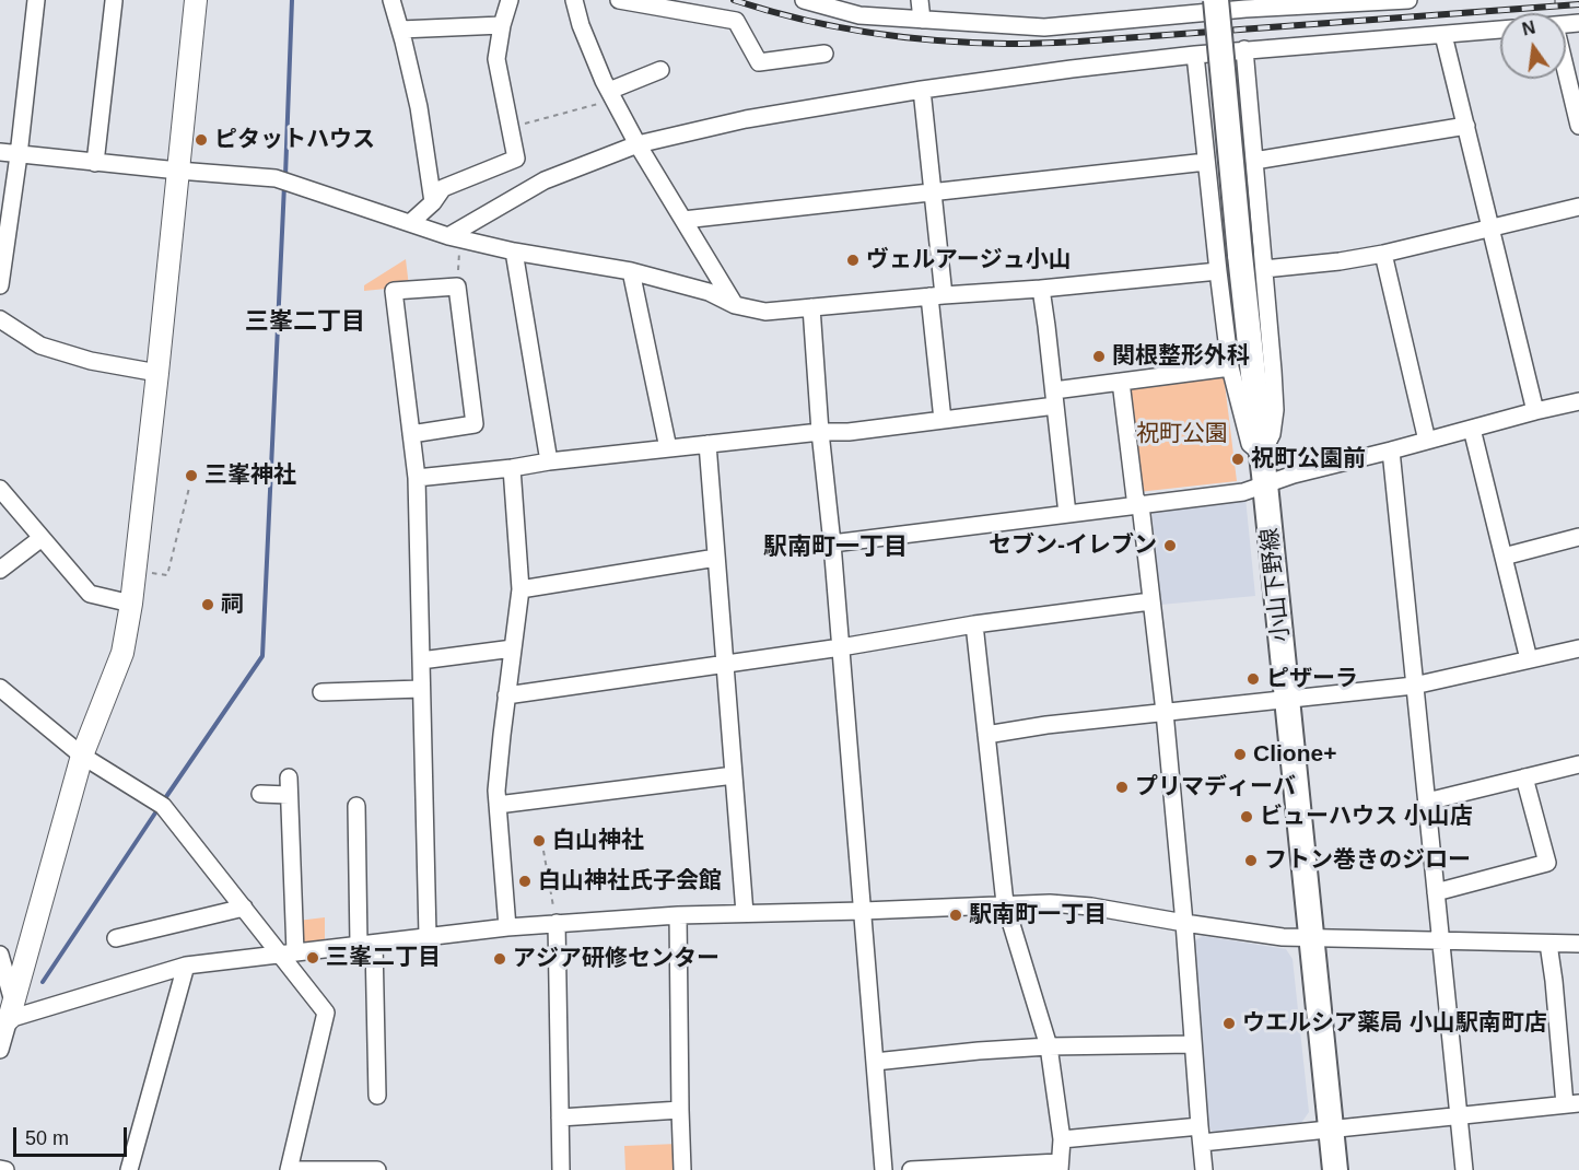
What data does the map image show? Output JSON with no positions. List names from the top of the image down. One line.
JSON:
{"streets":{"main road":["小山下野線"]},"districts":["三峯二丁目","駅南町一丁目"],"parks":["祝町公園"],"places":["ピタットハウス","ヴェルアージュ小山","関根整形外科","祝町公園前","三峯神社","セブン-イレブン","祠","ピザーラ","Clione+","プリマディーバ","ビューハウス 小山店","白山神社","フトン巻きのジロー","白山神社氏子会館","駅南町一丁目","三峯二丁目","アジア研修センター","ウエルシア薬局 小山駅南町店"],"scale_bar":"50 m","north":"top"}
